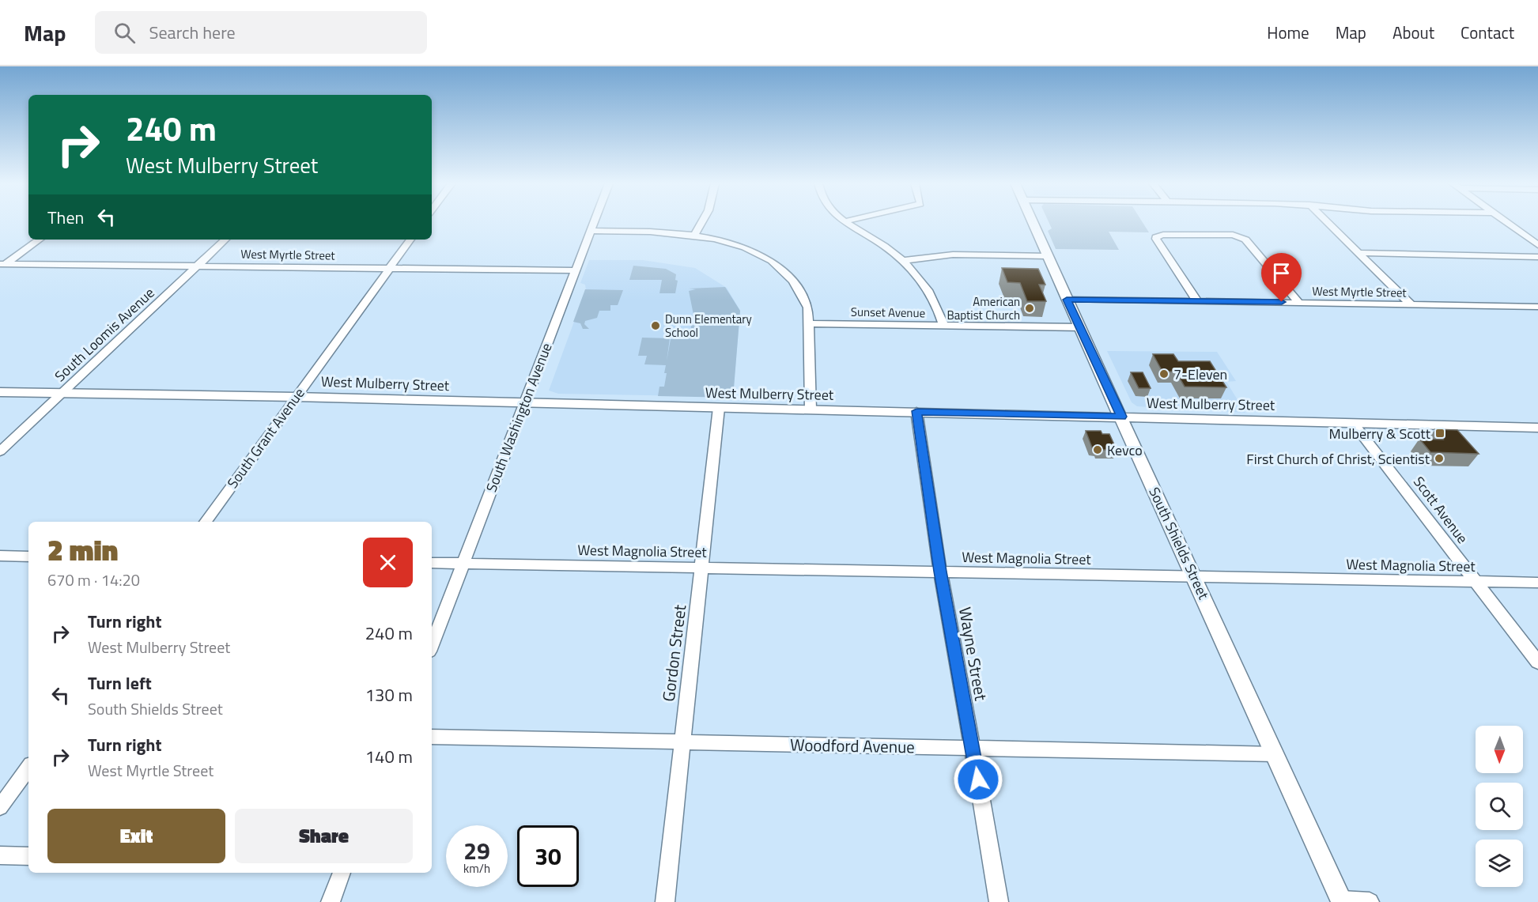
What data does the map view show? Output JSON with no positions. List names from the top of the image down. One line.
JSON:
{"streets":{"main road":["West Mulberry Street","South Shields Street"],"street":["West Myrtle Street","Sunset Avenue","South Loomis Avenue","South Washington Avenue","South Grant Avenue","Scott Avenue","West Magnolia Street","Gordon Street","Wayne Street","Woodford Avenue"]},"crossings":[["West Myrtle Street","South Loomis Avenue"],["West Myrtle Street","South Washington Avenue"],["West Myrtle Street","South Grant Avenue"],["West Myrtle Street","South Shields Street"],["Sunset Avenue","South Shields Street"],["South Loomis Avenue","West Mulberry Street"],["West Mulberry Street","South Washington Avenue"],["West Mulberry Street","South Grant Avenue"],["West Mulberry Street","Scott Avenue"],["West Mulberry Street","South Shields Street"],["West Mulberry Street","Gordon Street"],["West Mulberry Street","Wayne Street"],["South Washington Avenue","West Magnolia Street"],["Scott Avenue","West Magnolia Street"],["South Shields Street","West Magnolia Street"],["South Shields Street","Woodford Avenue"],["West Magnolia Street","Gordon Street"],["West Magnolia Street","Wayne Street"],["Gordon Street","Woodford Avenue"],["Wayne Street","Woodford Avenue"]],"places":{"other":["American Baptist Church","Dunn Elementary School","7-Eleven","Kevco","First Church of Christ, Scientist"],"transit":["Mulberry & Scott"]},"north":"bottom","page":{"header":"Map","search":"Search here","nav":["Home","Map","About","Contact"],"turn":["240 m","West Mulberry Street"],"then":"Then","heading":["2 min","670 m · 14:20"],"list":[{"name":"Turn right","note":"West Mulberry Street","value":"240 m"},{"name":"Turn left","note":"South Shields Street","value":"130 m"},{"name":"Turn right","note":"West Myrtle Street","value":"140 m"}],"buttons":["Exit","Share"],"speed":"29 km/h","limit":"30"}}
